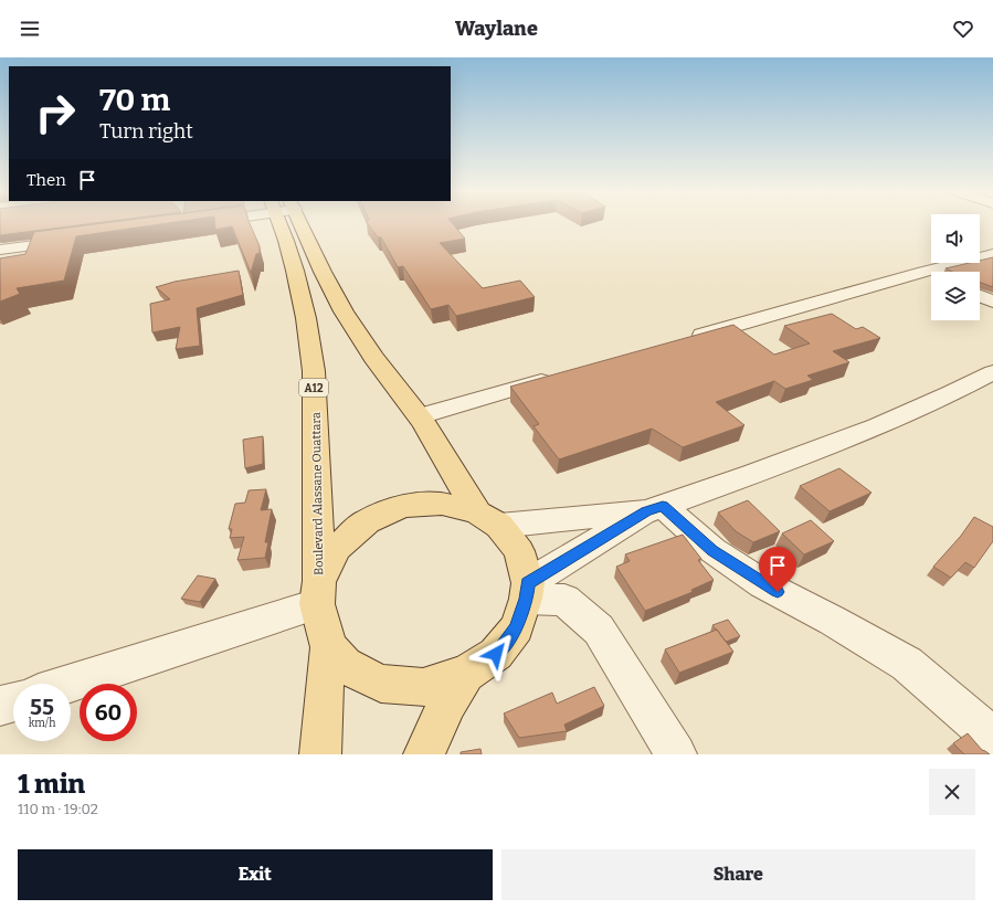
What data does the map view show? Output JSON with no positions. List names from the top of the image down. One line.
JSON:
{"streets":{"main road":["A12","Boulevard Alassane Ouattara"]},"page":{"header":"Waylane","turn":["70 m","Turn right"],"then":"Then","speed":"55 km/h","limit":"60","heading":["1 min","110 m · 19:02"],"buttons":["Exit","Share"]}}
